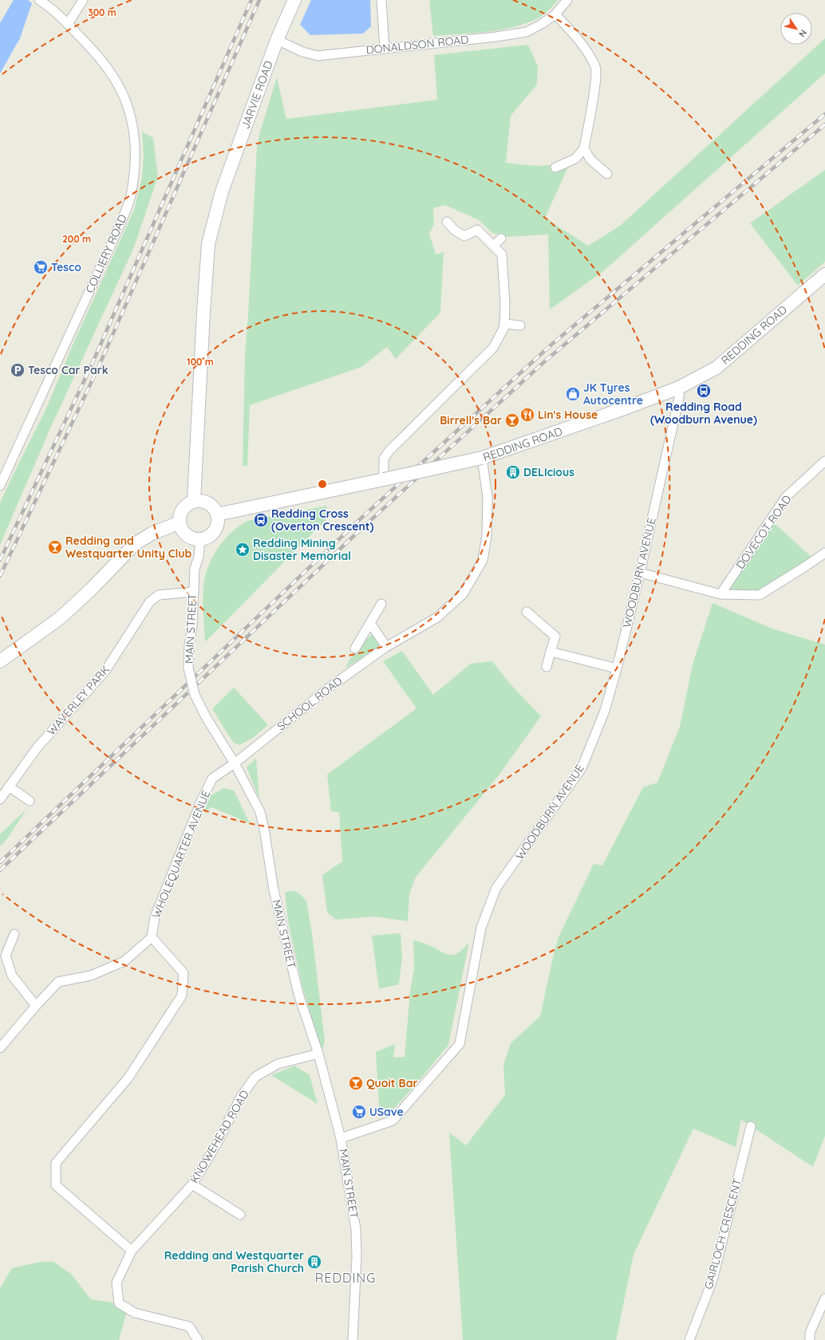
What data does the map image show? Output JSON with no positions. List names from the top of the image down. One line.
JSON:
{"streets":{"main road":["JARVIE ROAD","REDDING ROAD"],"street":["DONALDSON ROAD","COLLIERY ROAD","DOVECOT ROAD","WOODBURN AVENUE","MAIN STREET","WAVERLEY PARK","SCHOOL ROAD","WHOLEQUARTER AVENUE","KNOWEHEAD ROAD","GAIRLOCH CRESCENT"]},"crossings":[["DONALDSON ROAD","JARVIE ROAD"],["JARVIE ROAD","REDDING ROAD"],["JARVIE ROAD","MAIN STREET"],["REDDING ROAD","WOODBURN AVENUE"],["REDDING ROAD","MAIN STREET"],["REDDING ROAD","SCHOOL ROAD"],["WOODBURN AVENUE","MAIN STREET"],["MAIN STREET","WAVERLEY PARK"],["MAIN STREET","SCHOOL ROAD"],["MAIN STREET","WHOLEQUARTER AVENUE"],["MAIN STREET","KNOWEHEAD ROAD"],["SCHOOL ROAD","WHOLEQUARTER AVENUE"]],"districts":["REDDING"],"places":{"supermarket":["Tesco","USave"],"parking":["Tesco Car Park"],"bus stop":["Redding Road (Woodburn Avenue)","Redding Cross (Overton Crescent)"],"shop":["JK Tyres Autocentre"],"restaurant":["Lin's House"],"bar":["Birrell's Bar","Redding and Westquarter Unity Club","Quoit Bar"],"building":["DELIcious","Redding and Westquarter Parish Church"],"place":["Redding Mining Disaster Memorial"]},"north":"bottom right","rings":["300 m","200 m","100 m"]}
